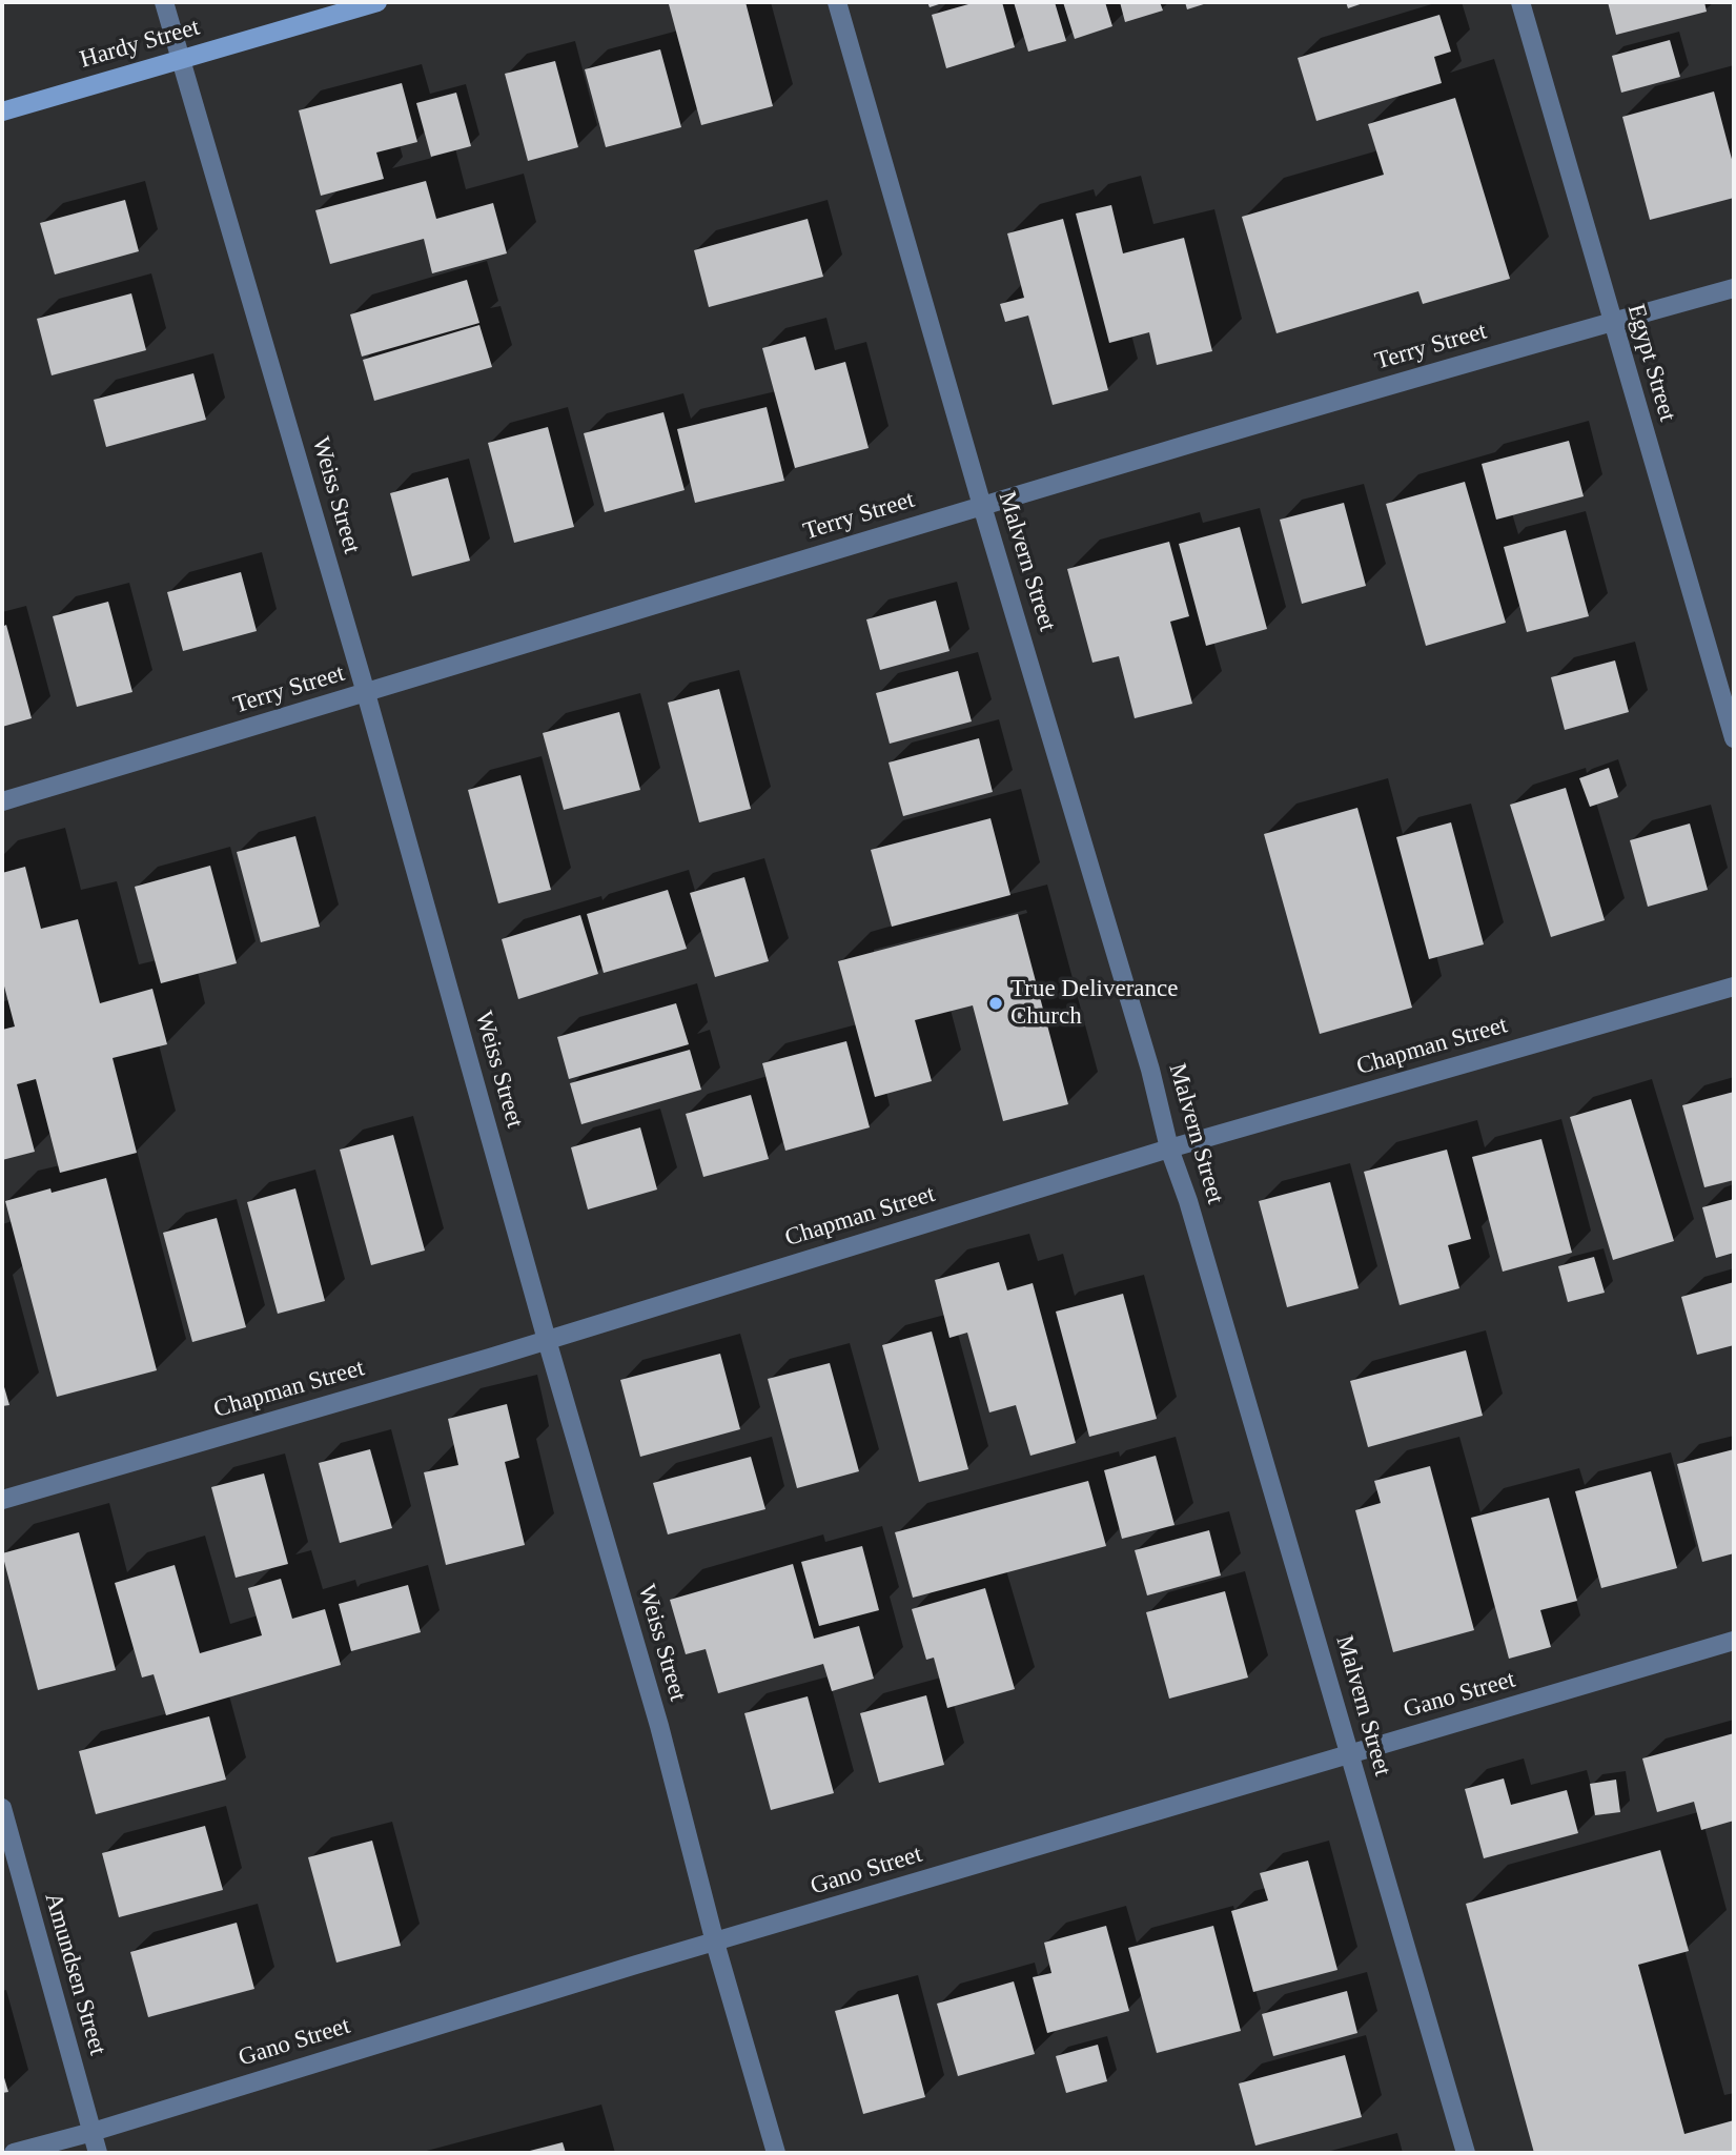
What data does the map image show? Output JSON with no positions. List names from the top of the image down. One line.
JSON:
{"streets":{"main road":["Hardy Street"],"street":["Terry Street","Egypt Street","Weiss Street","Malvern Street","Chapman Street","Gano Street","Amundsen Street"]},"crossings":[["Hardy Street","Weiss Street"],["Terry Street","Egypt Street"],["Terry Street","Weiss Street"],["Terry Street","Malvern Street"],["Weiss Street","Chapman Street"],["Weiss Street","Gano Street"],["Malvern Street","Chapman Street"],["Malvern Street","Gano Street"],["Gano Street","Amundsen Street"]],"places":["True Deliverance Church"]}
